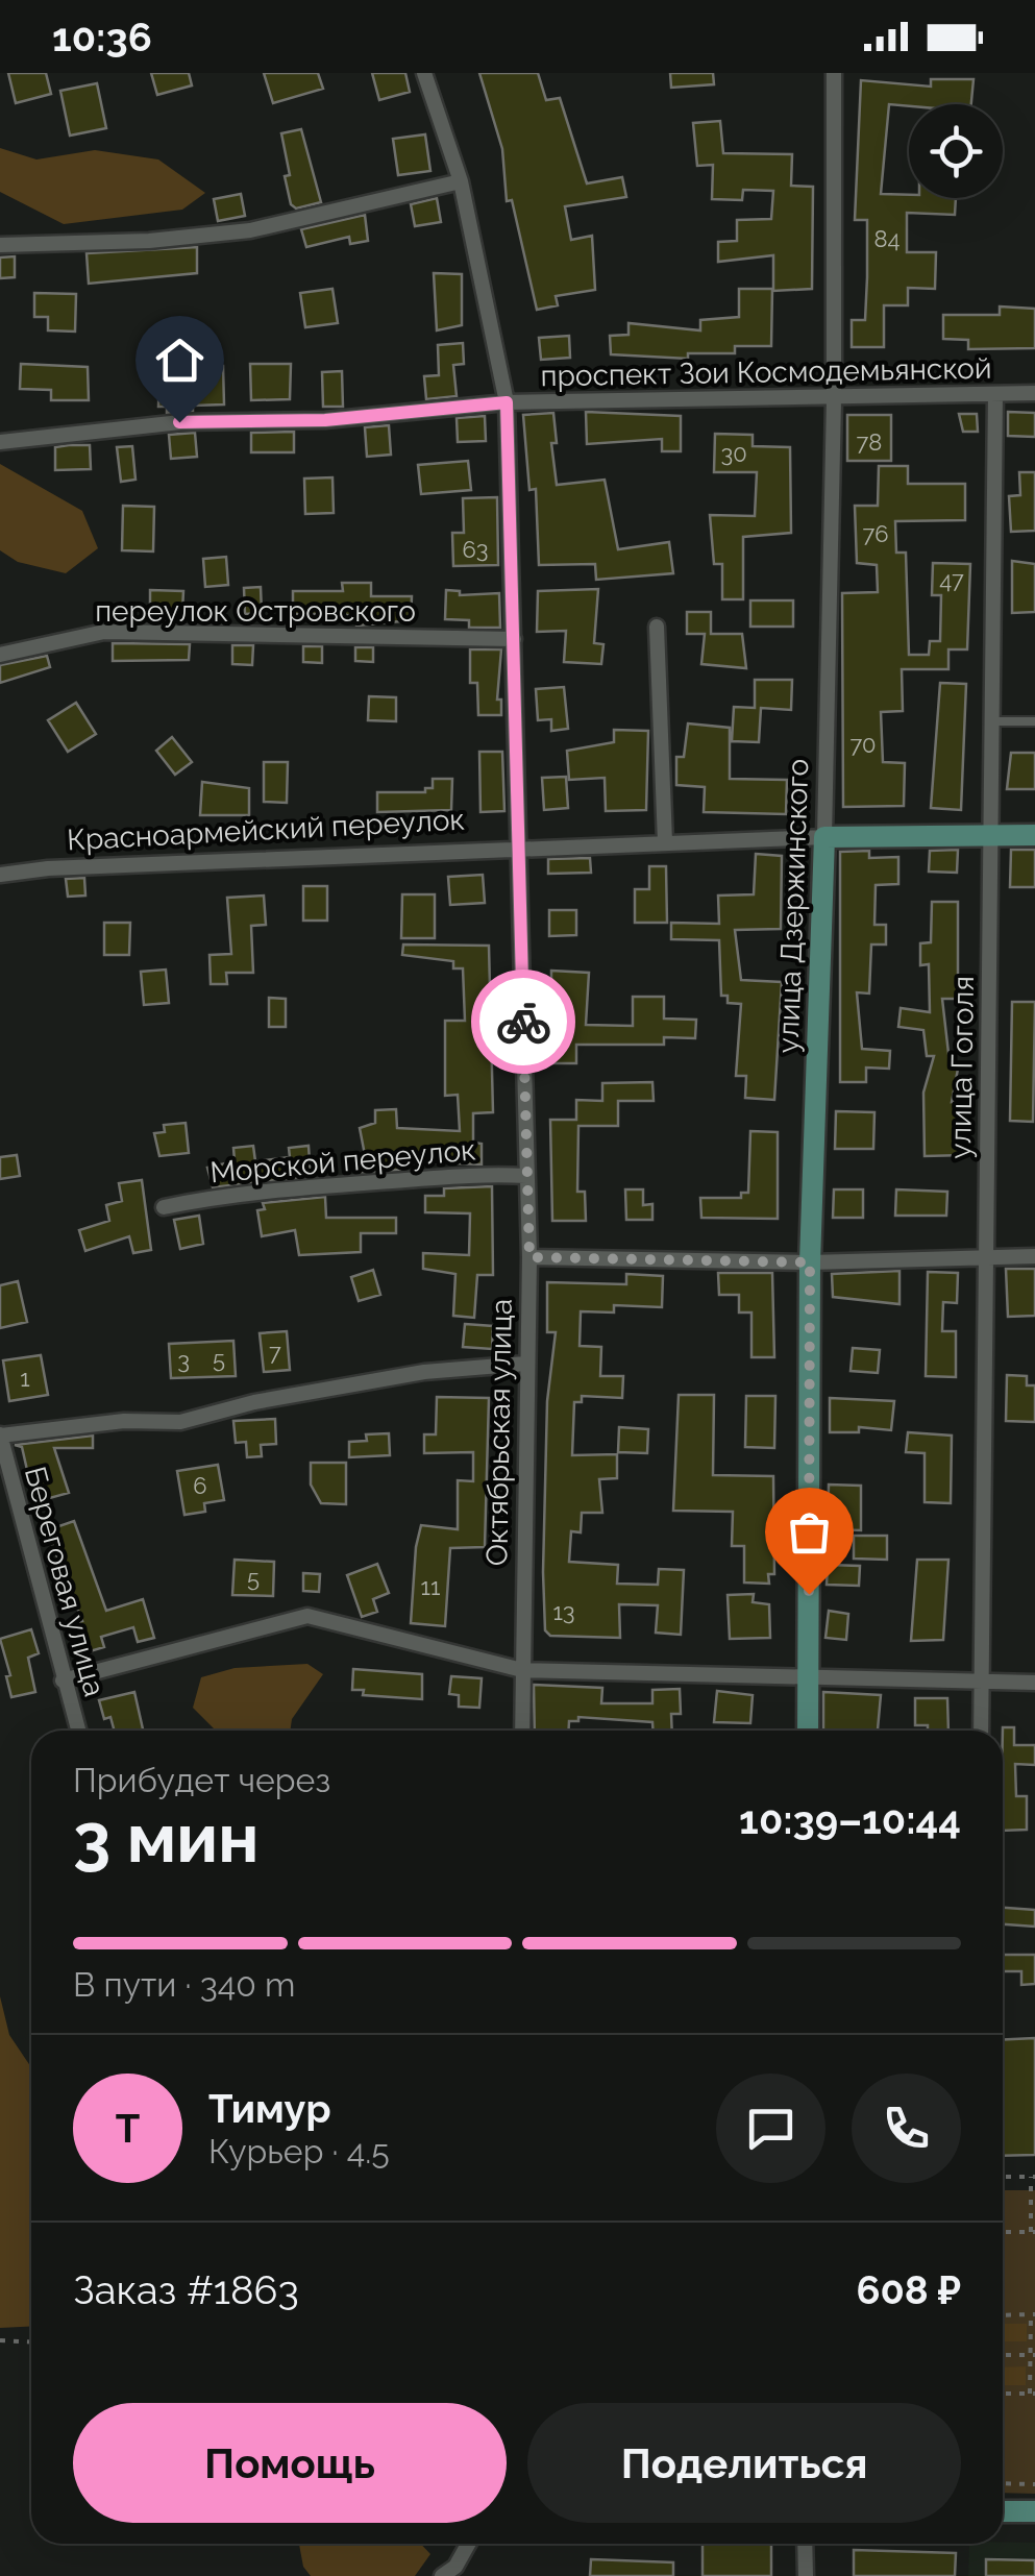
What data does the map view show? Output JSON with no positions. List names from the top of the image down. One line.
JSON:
{"streets":{"street":["проспект Зои Космодемьянской","переулок Островского","Красноармейский переулок","улица Дзержинского","улица Гоголя","Морской переулок","Октябрьская улица","Береговая улица"]},"crossings":[["проспект Зои Космодемьянской","улица Дзержинского"],["проспект Зои Космодемьянской","улица Гоголя"],["проспект Зои Космодемьянской","Октябрьская улица"],["переулок Островского","Октябрьская улица"],["Красноармейский переулок","улица Дзержинского"],["Красноармейский переулок","улица Гоголя"],["Красноармейский переулок","Октябрьская улица"],["Морской переулок","Октябрьская улица"]],"house_numbers":["84","78","30","76","63","47","70","7","5","3","1","6","5","11","13"],"page":{"status":"10:36","heading":["3 мин","Прибудет через","10:39–10:44"],"panel":["Тимур","Курьер · 4.5","Заказ #1863","608 ₽"],"bar":"В пути · 340 m","round":"Т","buttons":["Помощь","Поделиться"]}}
